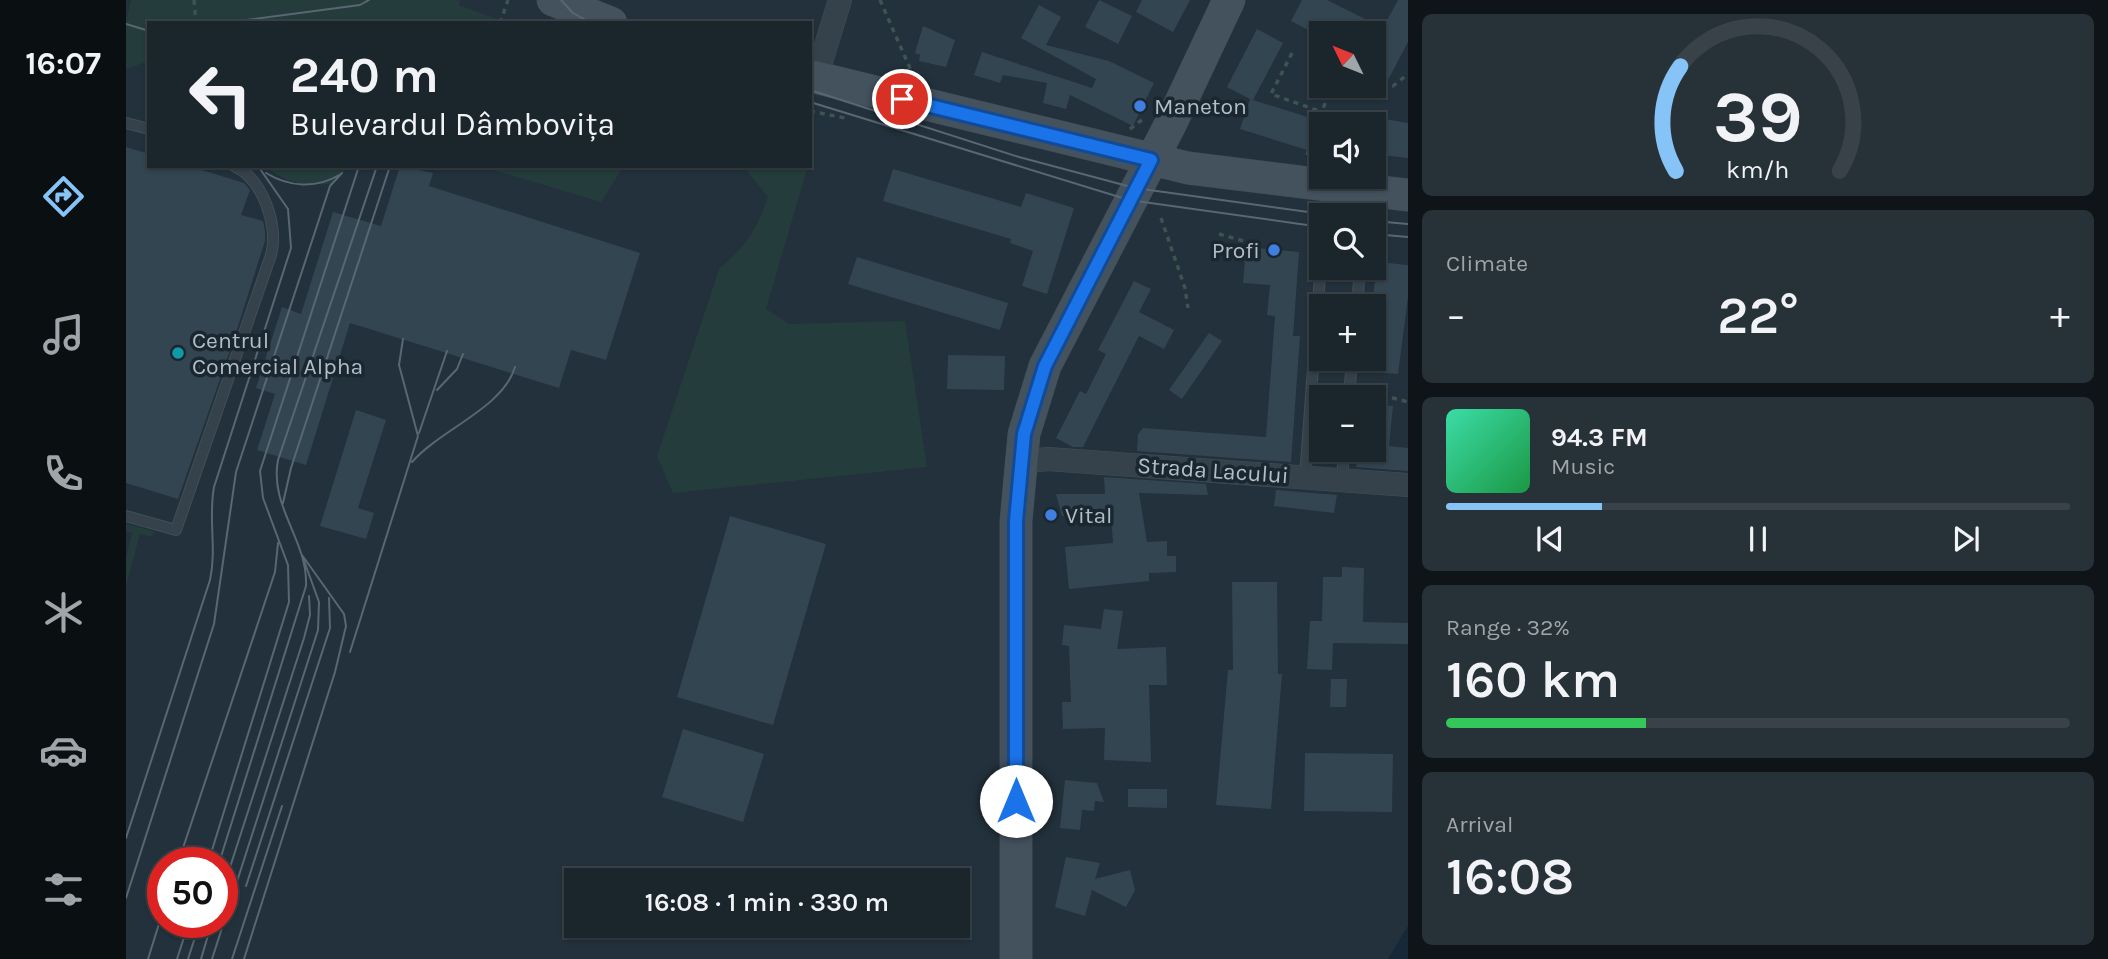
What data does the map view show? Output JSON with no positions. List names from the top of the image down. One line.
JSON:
{"streets":{"street":["Strada Lacului"]},"places":["Maneton","Profi","Centrul Comercial Alpha","Vital"],"north":"top left","page":{"tabs":"16:07","map_buttons":["+","−"],"turn":["240 m","Bulevardul Dâmbovița"],"tile":["Climate",["Range · 32%","160 km"],["Arrival","16:08"]],"heat":["−","22°","+"],"song":["94.3 FM","Music"],"limit":"50","trip":"16:08 · 1 min · 330 m","gauge":["39","km/h"]}}
